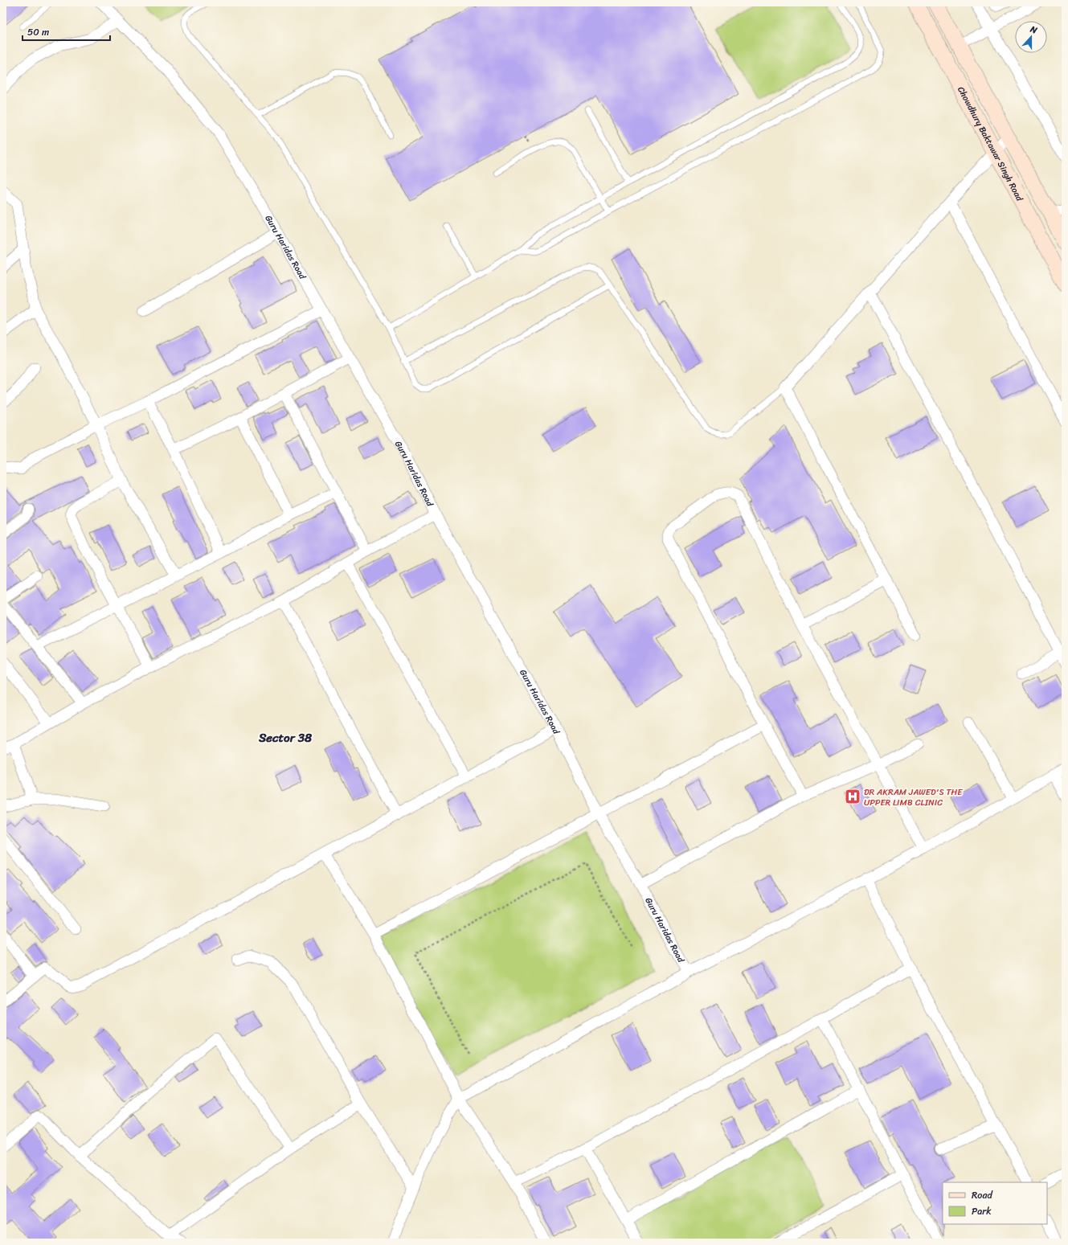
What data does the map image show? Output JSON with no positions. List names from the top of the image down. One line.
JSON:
{"streets":{"main road":["Chowdhury Baktawar Singh Road"],"street":["Guru Haridas Road"]},"districts":["Sector 38"],"places":{"hospital":["DR AKRAM JAWED'S THE UPPER LIMB CLINIC"]},"legend":["Road","Park"],"scale_bar":"50 m","north":"top"}
